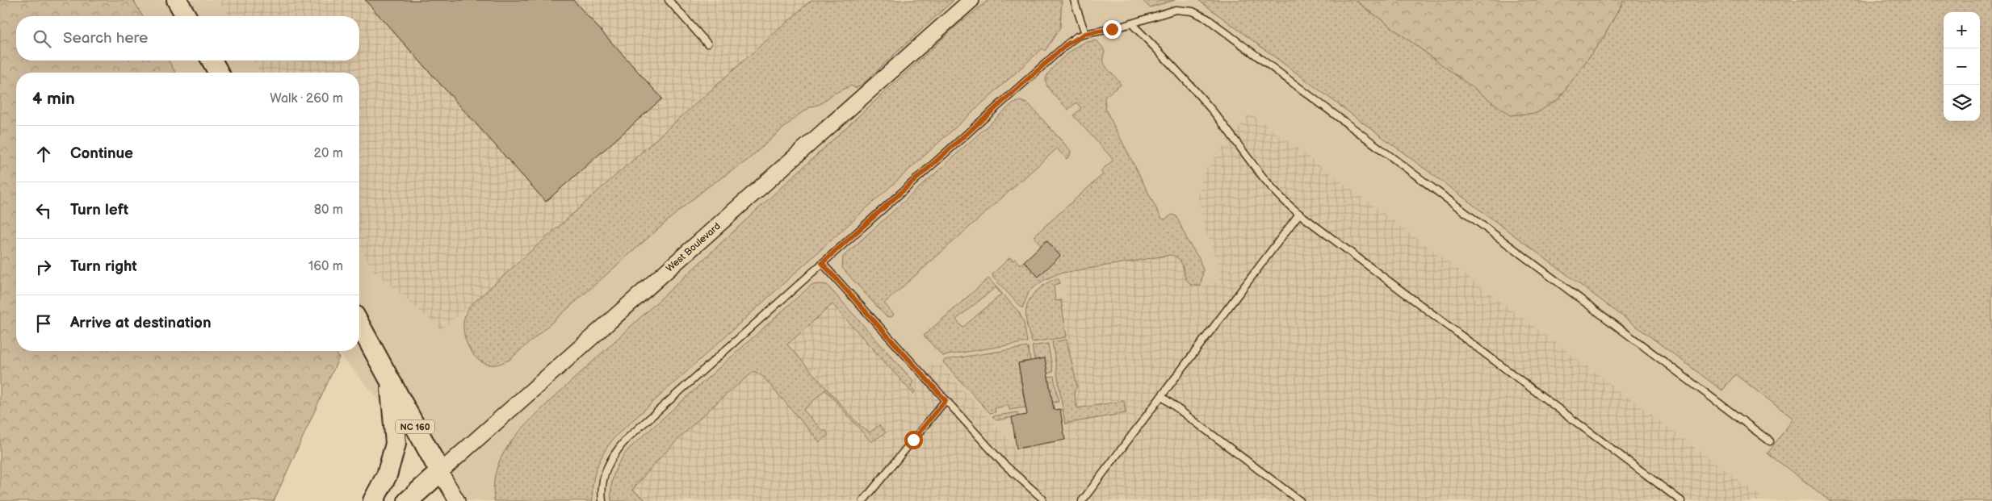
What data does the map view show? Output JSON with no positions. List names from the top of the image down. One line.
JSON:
{"streets":{"main road":["NC 160"],"street":["West Boulevard"]},"crossings":[["West Boulevard","NC 160"]],"page":{"map_buttons":["+","−"],"search":"Search here","heading":["4 min","Walk · 260 m"],"list":[["Continue","20 m"],["Turn left","80 m"],["Turn right","160 m"],"Arrive at destination"]}}
